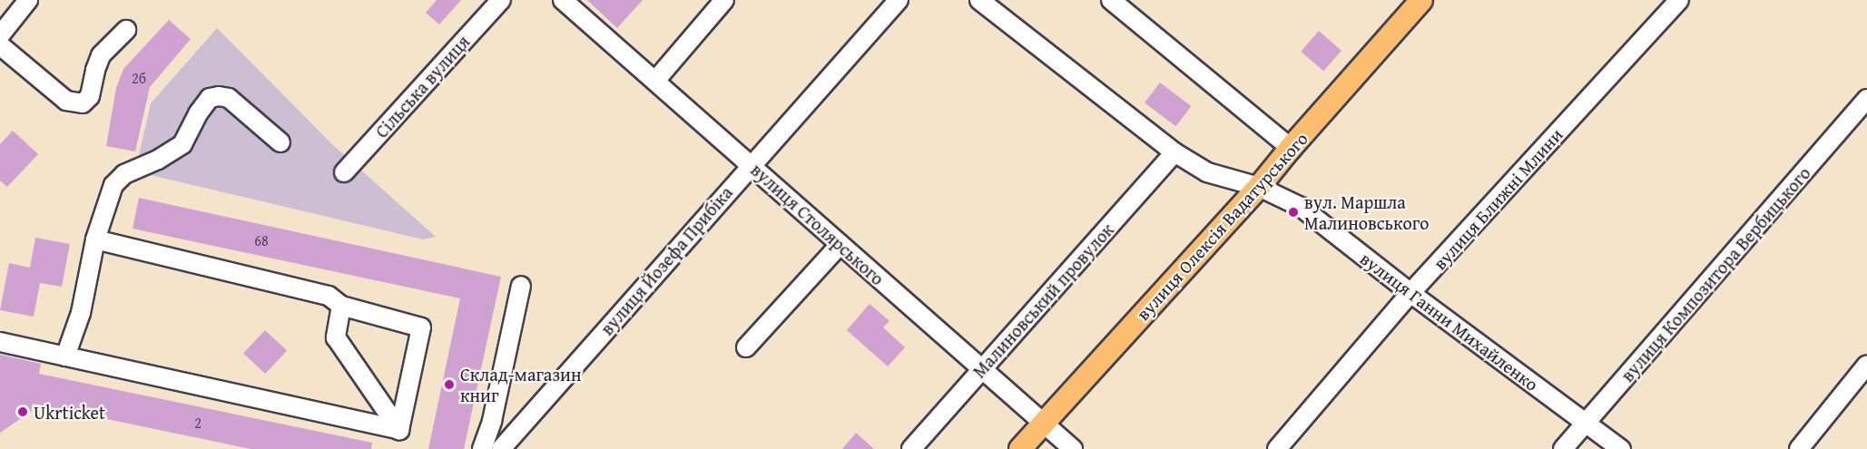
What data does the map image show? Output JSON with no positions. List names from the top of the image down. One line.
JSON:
{"streets":{"main road":["вулиця Олексія Вадатурського"],"street":["Сільська вулиця","вулиця Ближні Млини","вулиця Столярського","вулиця Йозефа Прибіка","вулиця Композитора Вербицького","Малиновський провулок","вулиця Ганни Михайленко"]},"crossings":[["вулиця Ближні Млини","вулиця Ганни Михайленко"],["вулиця Столярського","вулиця Олексія Вадатурського"],["вулиця Столярського","вулиця Йозефа Прибіка"],["вулиця Столярського","Малиновський провулок"],["вулиця Олексія Вадатурського","вулиця Ганни Михайленко"],["вулиця Композитора Вербицького","вулиця Ганни Михайленко"],["Малиновський провулок","вулиця Ганни Михайленко"]],"places":["вул. Маршла Малиновського","Склад-магазин книг","Ukrticket"],"house_numbers":["2б","68","2"]}
